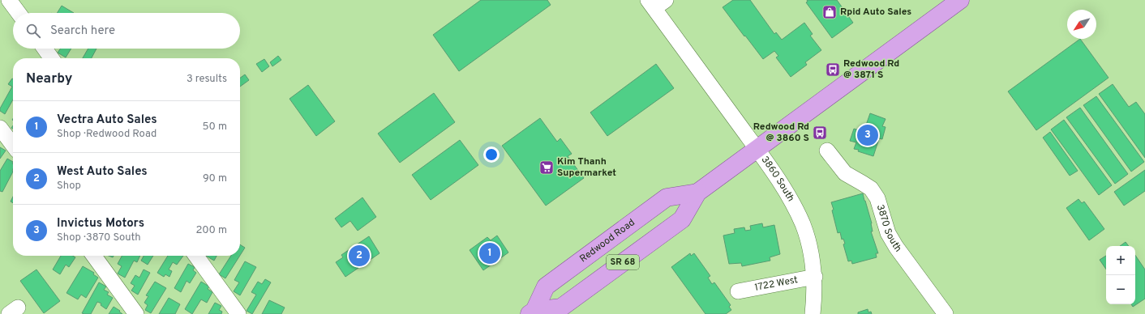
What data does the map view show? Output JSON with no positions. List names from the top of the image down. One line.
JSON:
{"streets":{"main road":["Redwood Road","SR 68"],"street":["3860 South","3870 South","1722 West"]},"crossings":[["3860 South","Redwood Road"],["3860 South","1722 West"]],"places":{"shop":["Rpid Auto Sales"],"bus stop":["Redwood Rd @ 3871 S","Redwood Rd @ 3860 S"],"supermarket":["Kim Thanh Supermarket"]},"north":"bottom left","page":{"search":"Search here","heading":["Nearby","3 results"],"list":[{"mark":"1","name":"Vectra Auto Sales","note":"Shop · Redwood Road","value":"50 m"},{"mark":"2","name":"West Auto Sales","note":"Shop","value":"90 m"},{"mark":"3","name":"Invictus Motors","note":"Shop · 3870 South","value":"200 m"}],"pins":["3","1","2"],"map_buttons":["+","−"]}}
